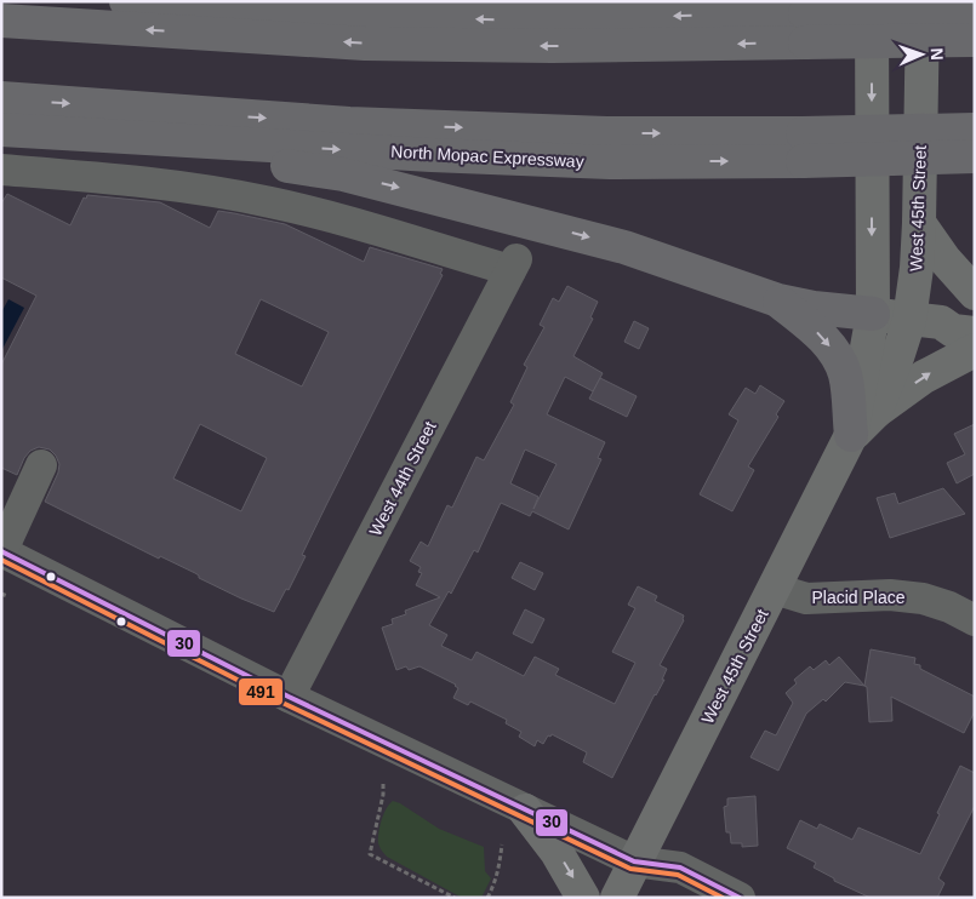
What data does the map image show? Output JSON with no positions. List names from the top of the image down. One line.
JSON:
{"streets":{"highway":["North Mopac Expressway"],"main road":["West 45th Street"],"street":["West 44th Street","Placid Place"]},"crossings":[["West 45th Street","Placid Place"]],"lines":["transit line 30","transit line 491"],"north":"right"}
